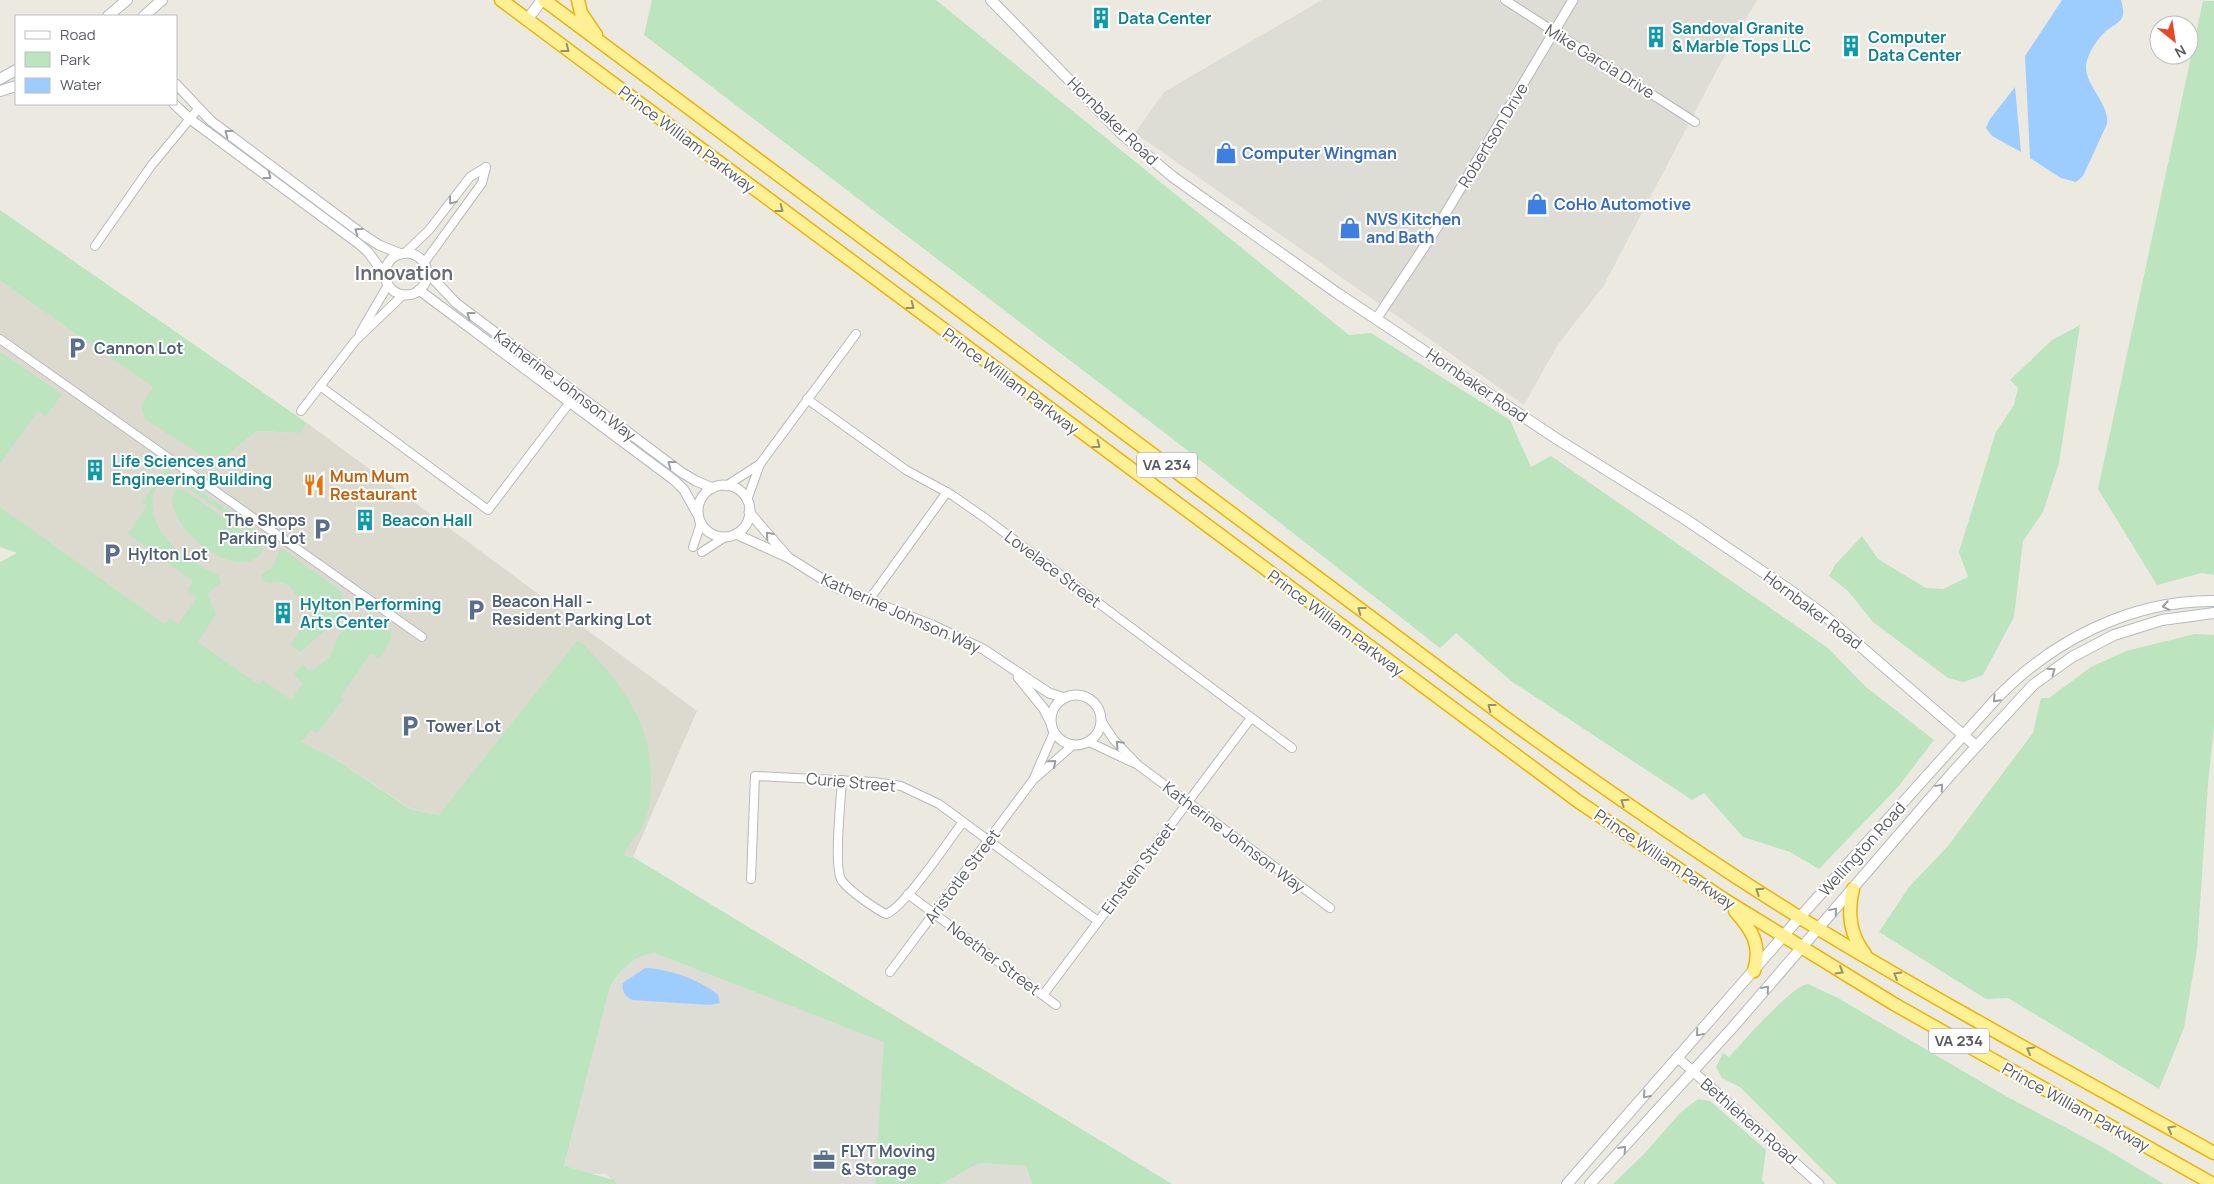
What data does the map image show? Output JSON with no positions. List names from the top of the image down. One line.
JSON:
{"streets":{"highway":["Prince William Parkway","VA 234"],"main road":["Hornbaker Road","Wellington Road"],"street":["Mike Garcia Drive","Robertson Drive","Katherine Johnson Way","Lovelace Street","Curie Street","Einstein Street","Aristotle Street","Noether Street","Bethlehem Road"]},"crossings":[["Mike Garcia Drive","Robertson Drive"],["Hornbaker Road","Robertson Drive"],["Hornbaker Road","Wellington Road"],["Prince William Parkway","Wellington Road"],["Katherine Johnson Way","Einstein Street"],["Katherine Johnson Way","Aristotle Street"],["Lovelace Street","Einstein Street"],["Curie Street","Einstein Street"],["Curie Street","Aristotle Street"],["Wellington Road","Bethlehem Road"],["Einstein Street","Noether Street"],["Aristotle Street","Noether Street"]],"districts":["Innovation"],"places":{"building":["Data Center","Sandoval Granite & Marble Tops LLC","Computer Data Center","Life Sciences and Engineering Building","Beacon Hall","Hylton Performing Arts Center"],"shop":["Computer Wingman","CoHo Automotive","NVS Kitchen and Bath"],"parking":["Cannon Lot","The Shops Parking Lot","Hylton Lot","Beacon Hall - Resident Parking Lot","Tower Lot"],"restaurant":["Mum Mum Restaurant"],"office":["FLYT Moving & Storage"]},"legend":["Road","Park","Water"],"north":"bottom right"}
